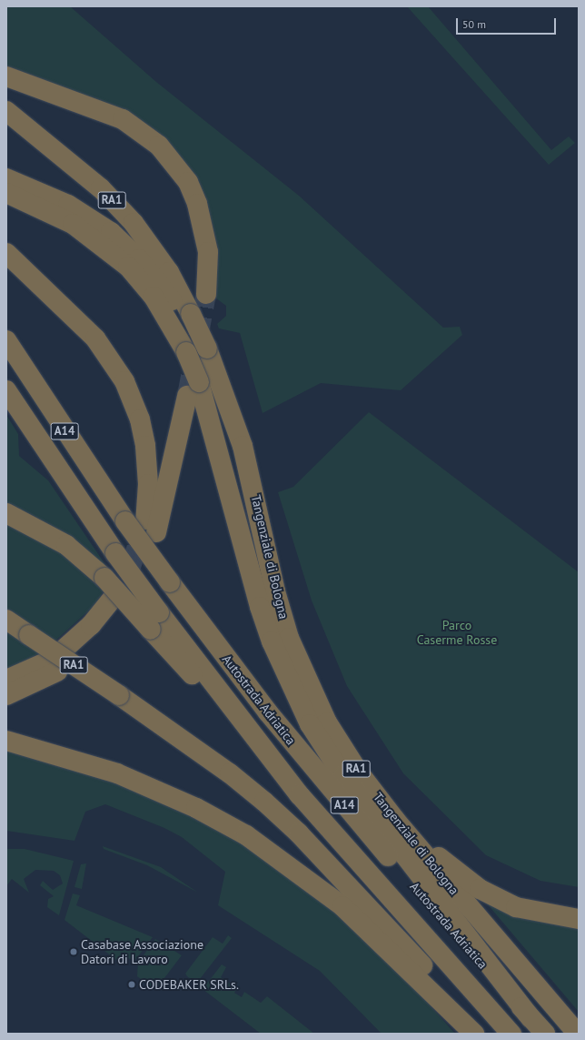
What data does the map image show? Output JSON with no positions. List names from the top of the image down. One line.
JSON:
{"streets":{"highway":["RA1","A14","Tangenziale di Bologna","Autostrada Adriatica"]},"crossings":[["A14","Autostrada Adriatica"]],"parks":["Parco Caserme Rosse"],"places":["Casabase Associazione Datori di Lavoro","CODEBAKER SRLs."],"scale_bar":"50 m"}
